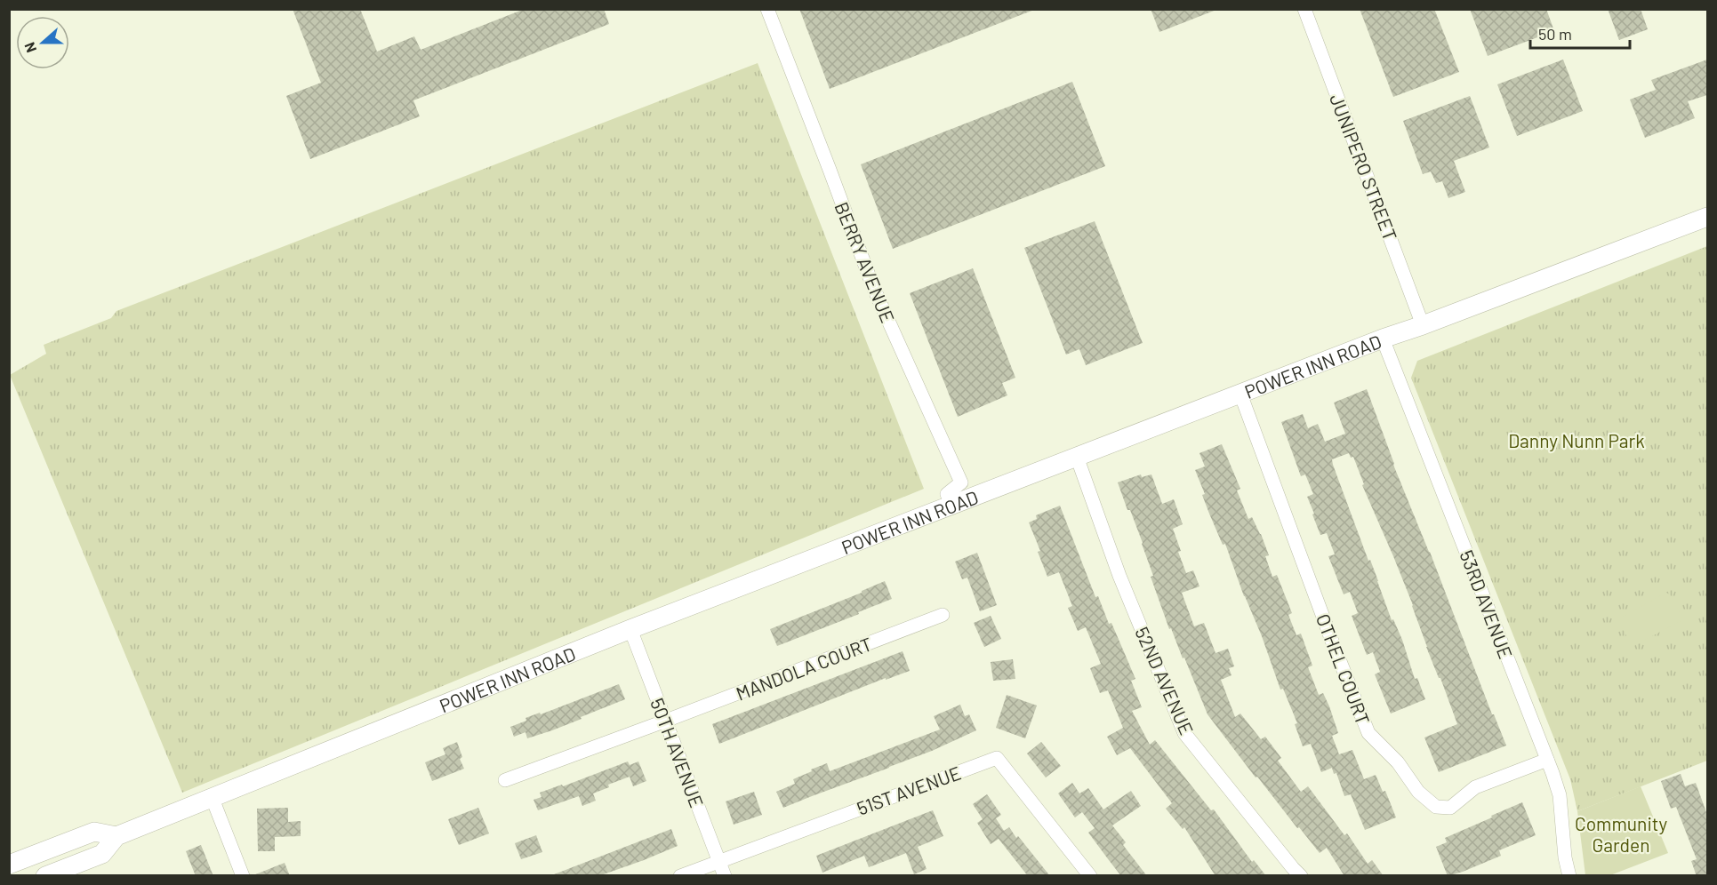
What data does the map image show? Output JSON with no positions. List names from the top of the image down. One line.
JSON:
{"streets":{"main road":["POWER INN ROAD"],"street":["JUNIPERO STREET","BERRY AVENUE","53RD AVENUE","MANDOLA COURT","OTHEL COURT","52ND AVENUE","50TH AVENUE","51ST AVENUE"]},"crossings":[["JUNIPERO STREET","POWER INN ROAD"],["BERRY AVENUE","POWER INN ROAD"],["POWER INN ROAD","53RD AVENUE"],["POWER INN ROAD","OTHEL COURT"],["POWER INN ROAD","52ND AVENUE"],["POWER INN ROAD","50TH AVENUE"],["53RD AVENUE","OTHEL COURT"],["MANDOLA COURT","50TH AVENUE"],["50TH AVENUE","51ST AVENUE"]],"parks":["Danny Nunn Park","Community Garden"],"scale_bar":"50 m","north":"left"}
